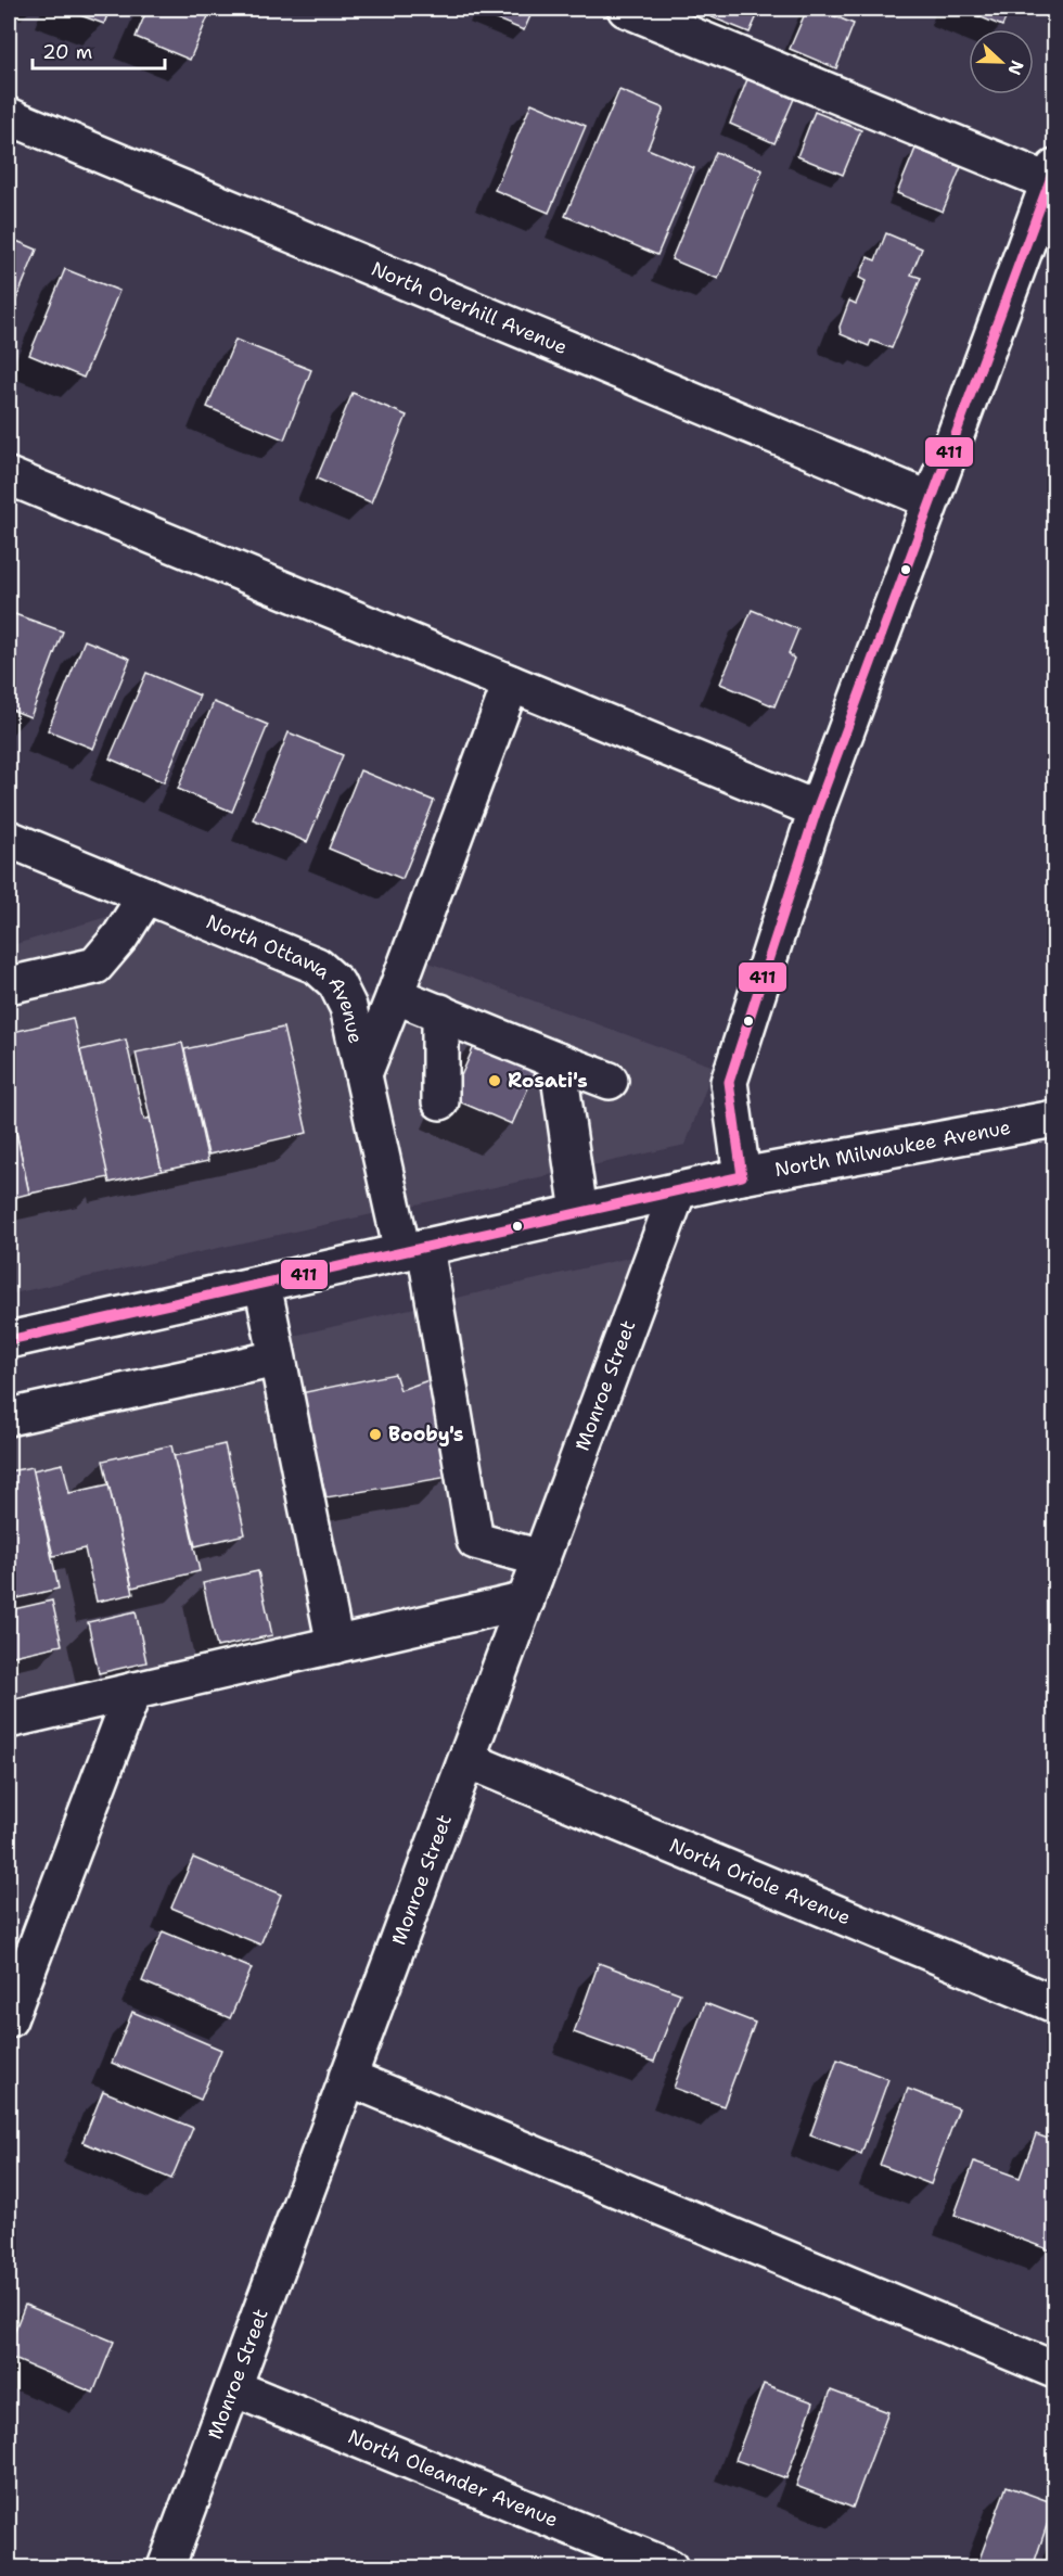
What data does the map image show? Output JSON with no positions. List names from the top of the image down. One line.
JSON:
{"streets":{"street":["North Overhill Avenue","North Ottawa Avenue","North Milwaukee Avenue","Monroe Street","North Oriole Avenue","North Oleander Avenue"]},"crossings":[["North Ottawa Avenue","North Milwaukee Avenue"],["North Ottawa Avenue","Monroe Street"],["North Milwaukee Avenue","Monroe Street"],["Monroe Street","North Oriole Avenue"],["Monroe Street","North Oleander Avenue"]],"places":["Rosati's","Booby's"],"lines":["transit line 411"],"scale_bar":"20 m","north":"right"}
